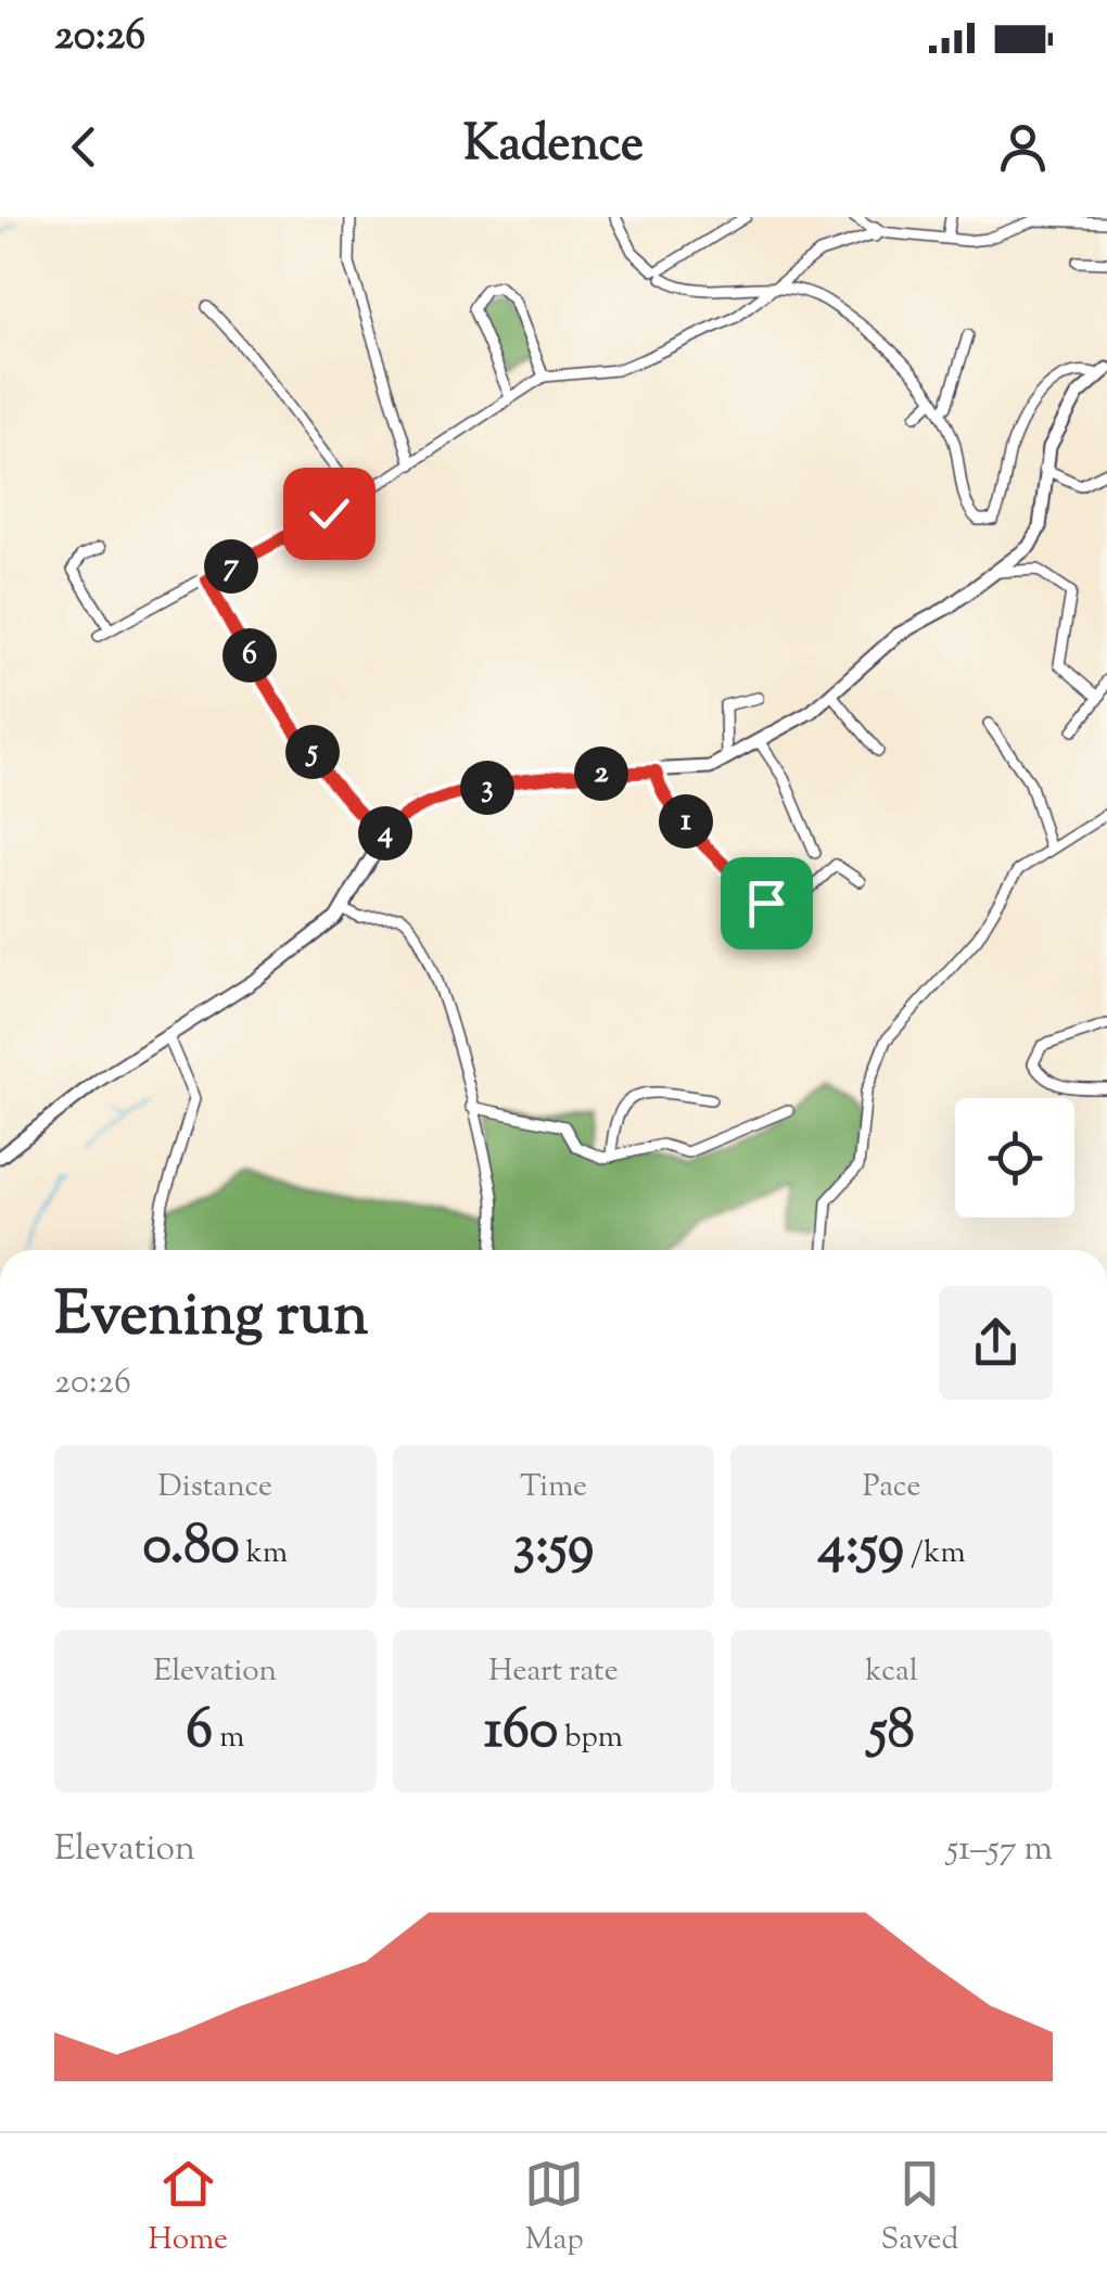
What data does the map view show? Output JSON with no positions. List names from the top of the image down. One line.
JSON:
{"page":{"status":"20:26","header":"Kadence","pins":["7","6","5","2","3","1","4"],"heading":["Evening run","20:26"],"stats":[["Distance","0.80 km"],["Time","3:59"],["Pace","4:59 /km"],["Elevation","6 m"],["Heart rate","160 bpm"],["kcal","58"]],"chart":["Elevation","51–57 m"],"tabs":["Home","Map","Saved"]}}
